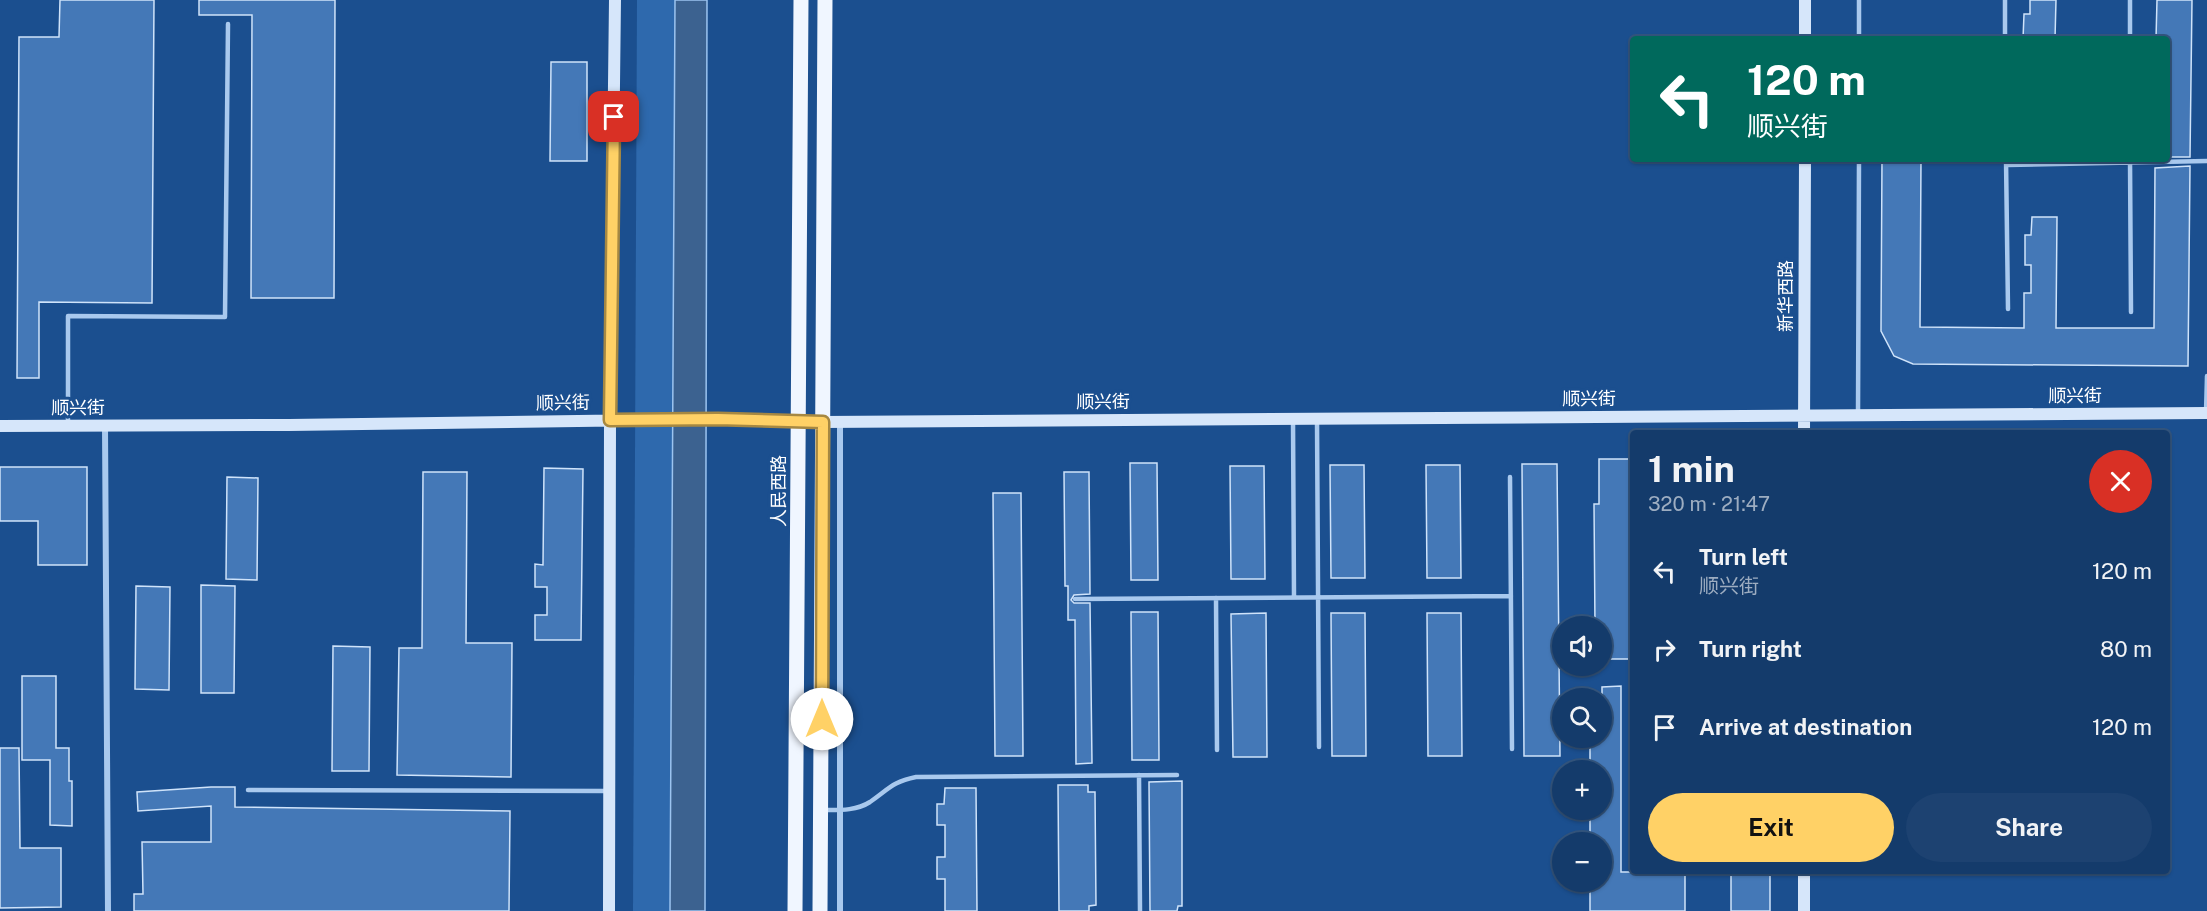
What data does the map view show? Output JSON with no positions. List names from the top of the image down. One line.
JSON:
{"streets":{"main road":["人民西路"],"street":["新华西路","顺兴街"]},"crossings":[["新华西路","顺兴街"],["顺兴街","人民西路"]],"page":{"turn":["120 m","顺兴街"],"heading":["1 min","320 m · 21:47"],"list":[{"name":"Turn left","note":"顺兴街","value":"120 m"},{"name":"Turn right","value":"80 m"},{"name":"Arrive at destination","value":"120 m"}],"map_buttons":["+","−"],"buttons":["Exit","Share"]}}
